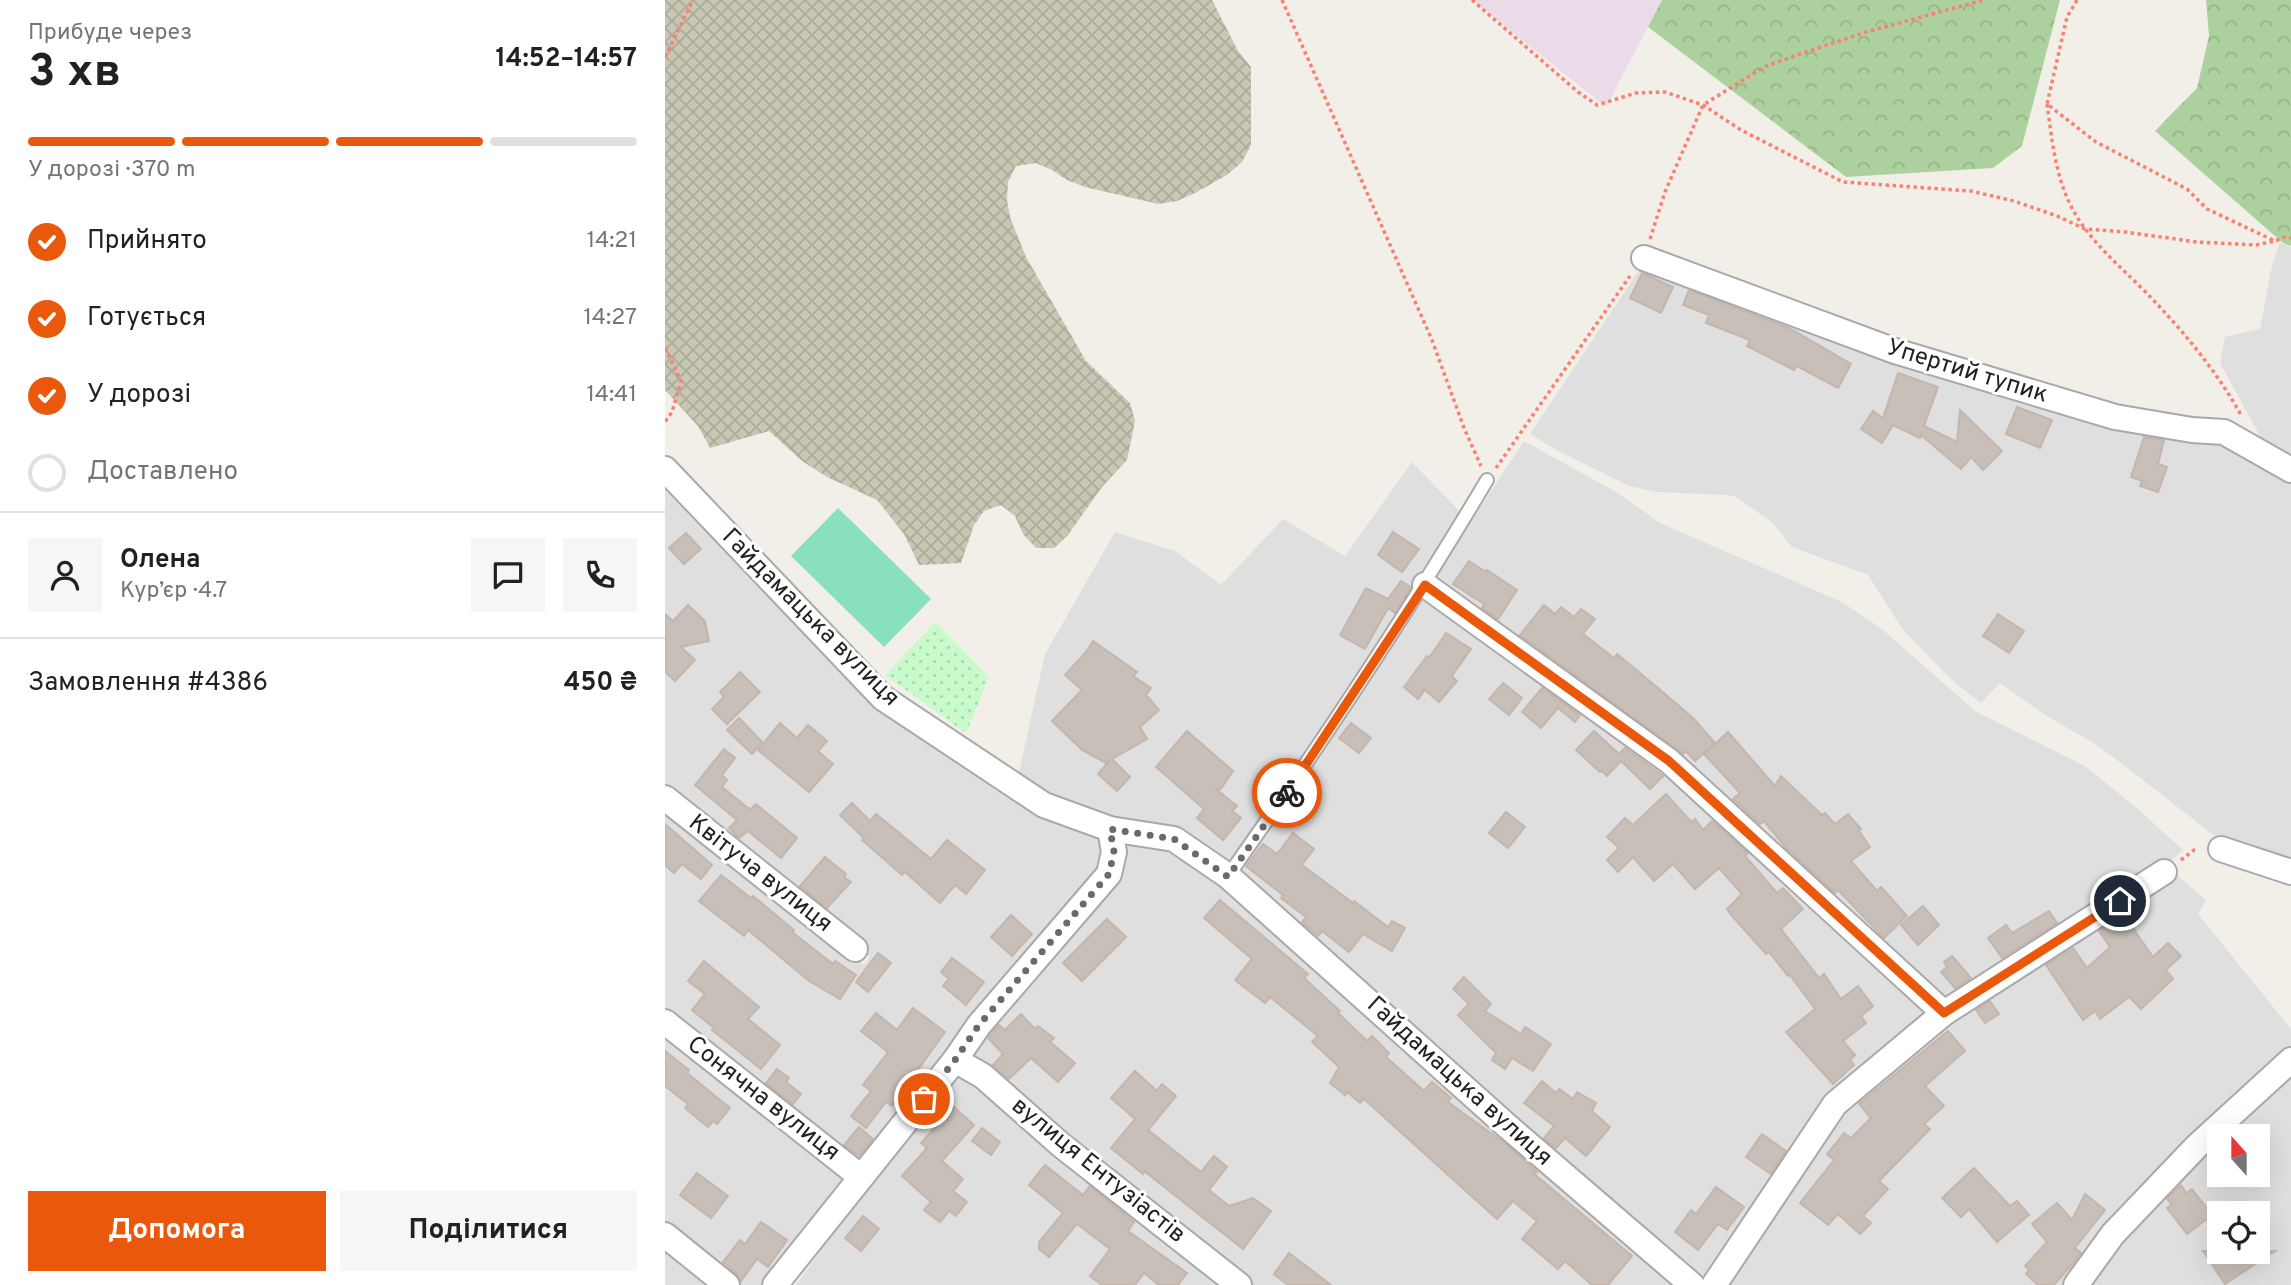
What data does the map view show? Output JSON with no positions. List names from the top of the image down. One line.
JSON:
{"streets":{"street":["Упертий тупик","Гайдамацька вулиця","Квітуча вулиця","Сонячна вулиця","вулиця Ентузіастів"]},"north":"top","page":{"heading":["3 хв","Прибуде через","14:52–14:57"],"panel":["Олена","Кур’єр · 4.7","Замовлення #4386","450 ₴"],"bar":"У дорозі · 370 m","list":[["Прийнято","14:21"],["Готується","14:27"],["У дорозі","14:41"],"Доставлено"],"buttons":["Допомога","Поділитися"]}}
